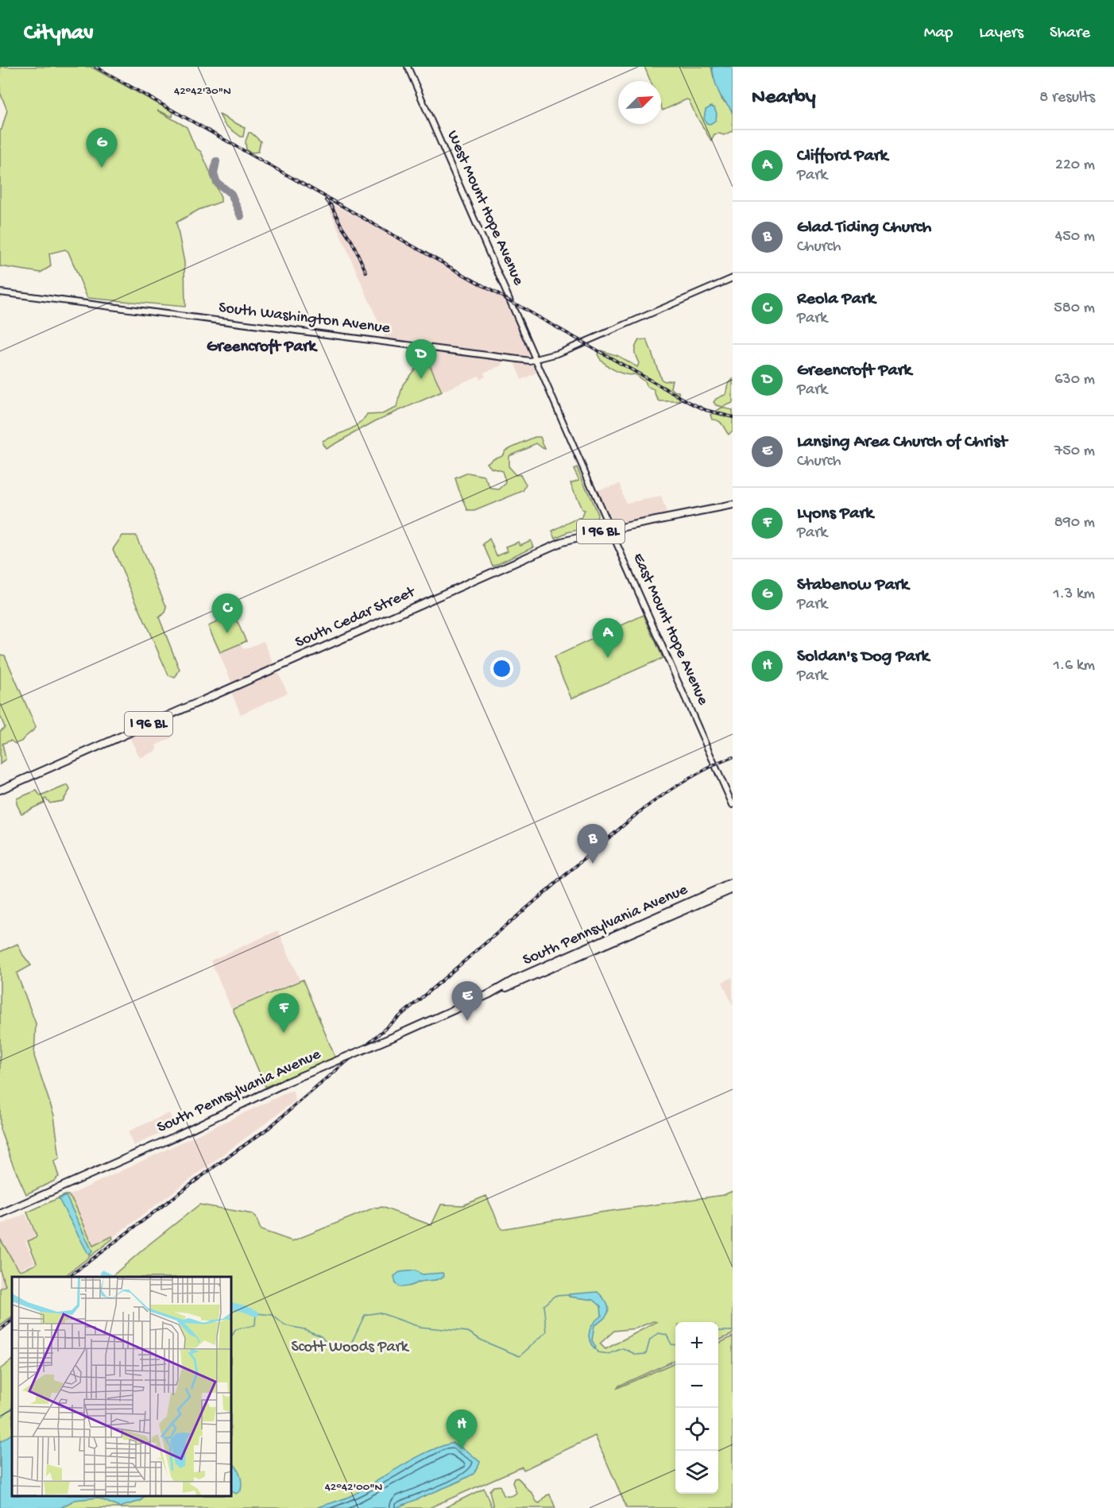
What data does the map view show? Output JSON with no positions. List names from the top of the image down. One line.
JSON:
{"streets":{"main road":["I 96 BL","South Cedar Street","South Pennsylvania Avenue"],"street":["West Mount Hope Avenue","South Washington Avenue","East Mount Hope Avenue"]},"crossings":[["West Mount Hope Avenue","South Washington Avenue"],["West Mount Hope Avenue","East Mount Hope Avenue"],["South Washington Avenue","East Mount Hope Avenue"],["South Cedar Street","East Mount Hope Avenue"]],"districts":["Greencroft Park"],"parks":["Scott Woods Park"],"north":"top right","page":{"header":"Citynav","nav":["Map","Layers","Share"],"heading":["Nearby","8 results"],"pins":["G","D","C","A","B","E","F","H"],"list":[{"mark":"A","name":"Clifford Park","note":"Park","value":"220 m"},{"mark":"B","name":"Glad Tiding Church","note":"Church","value":"450 m"},{"mark":"C","name":"Reola Park","note":"Park","value":"580 m"},{"mark":"D","name":"Greencroft Park","note":"Park","value":"630 m"},{"mark":"E","name":"Lansing Area Church of Christ","note":"Church","value":"750 m"},{"mark":"F","name":"Lyons Park","note":"Park","value":"890 m"},{"mark":"G","name":"Stabenow Park","note":"Park","value":"1.3 km"},{"mark":"H","name":"Soldan's Dog Park","note":"Park","value":"1.6 km"}],"map_buttons":["+","−"]},"coordinates":["42°42'30\"N","42°42'00\"N"]}
